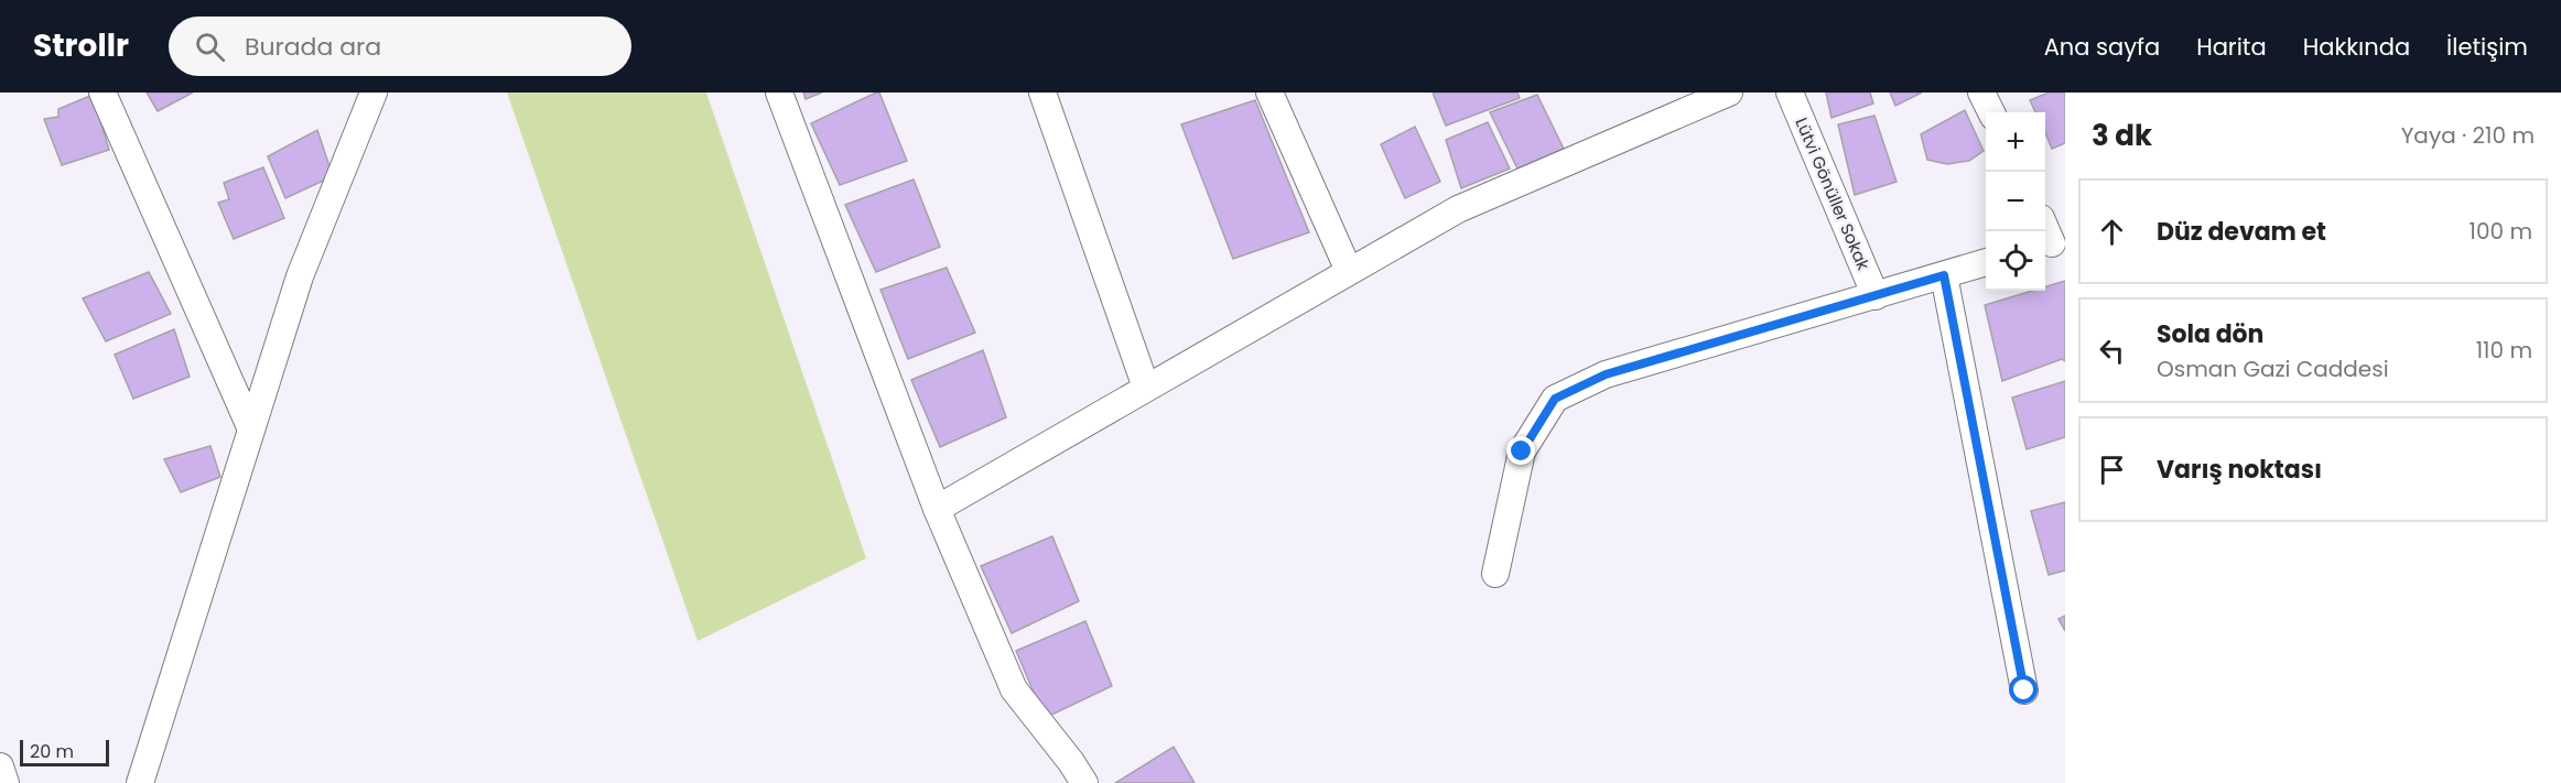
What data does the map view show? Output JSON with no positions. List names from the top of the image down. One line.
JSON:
{"streets":{"street":["Lütvi Gönüller Sokak"]},"scale_bar":"20 m","page":{"header":"Strollr","search":"Burada ara","nav":["Ana sayfa","Harita","Hakkında","İletişim"],"heading":["3 dk","Yaya · 210 m"],"map_buttons":["+","−"],"list":[["Düz devam et","100 m"],["Sola dön","Osman Gazi Caddesi","110 m"],"Varış noktası"],"scale":"20 m"}}
